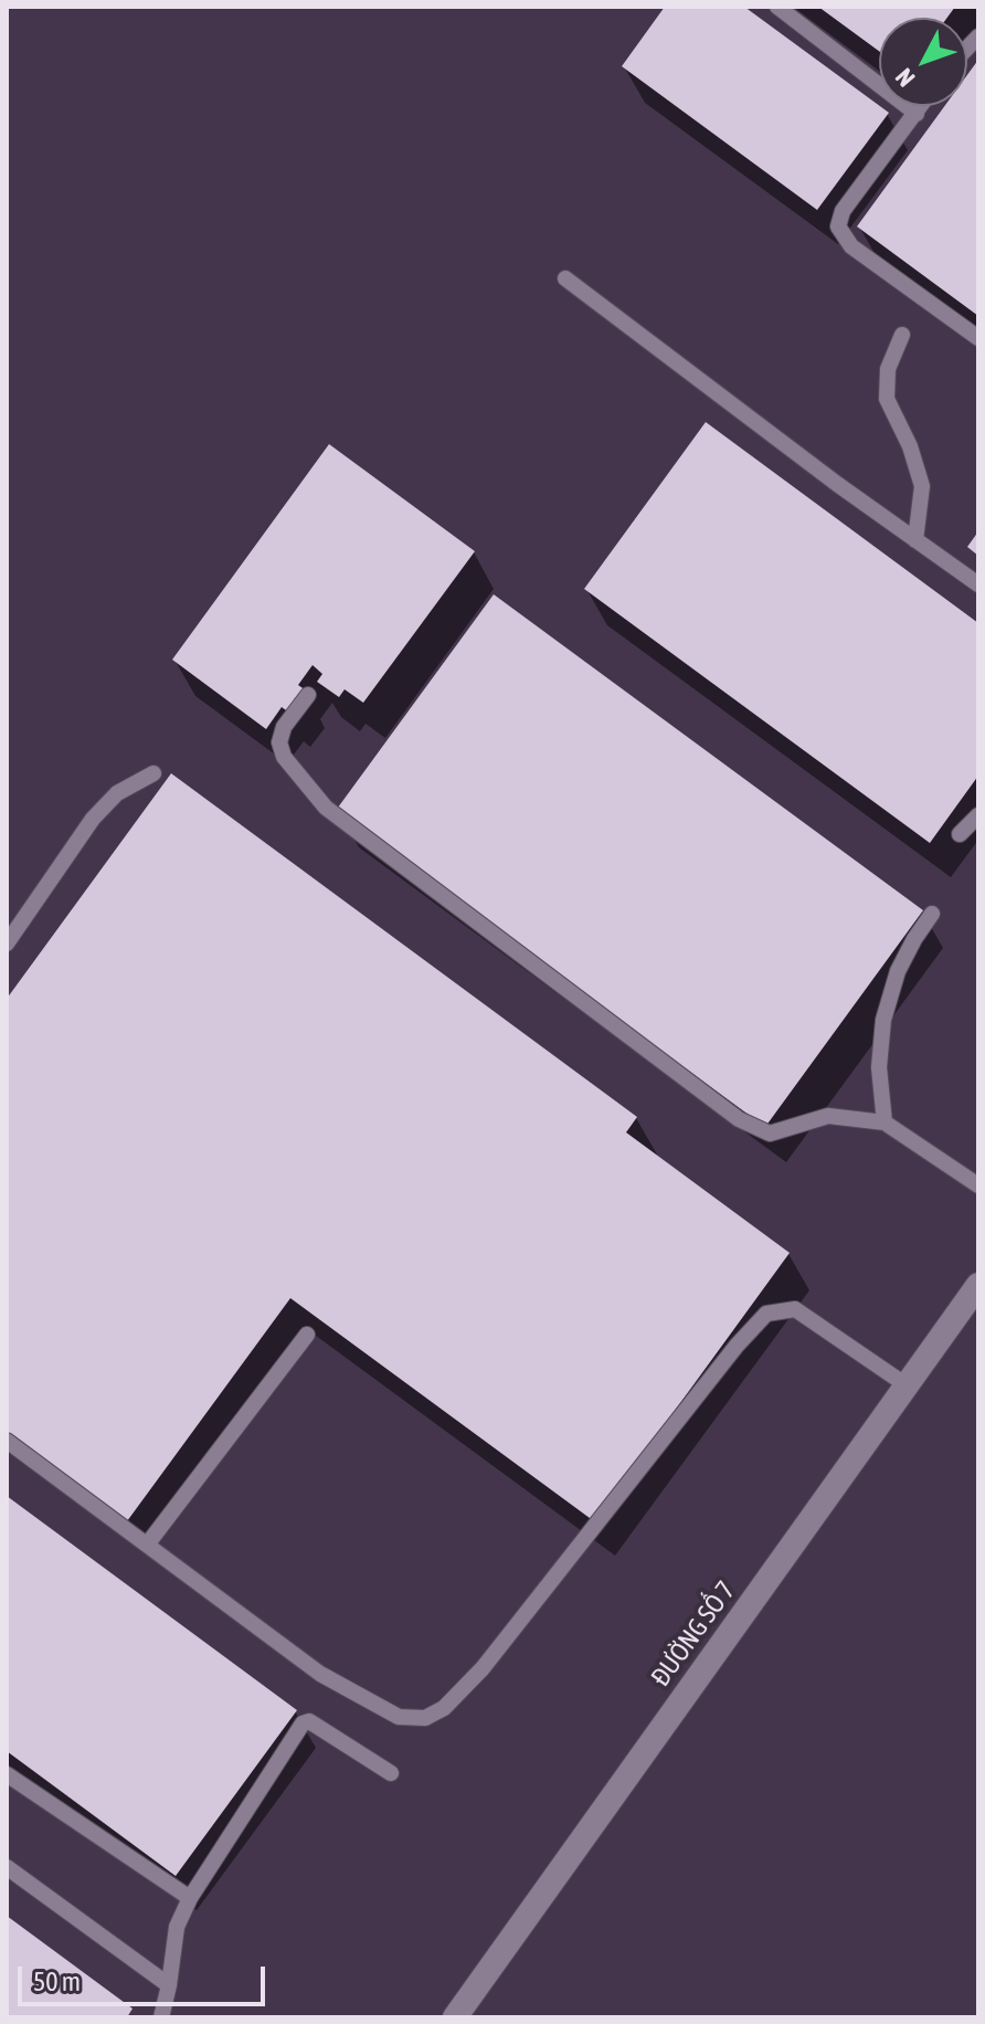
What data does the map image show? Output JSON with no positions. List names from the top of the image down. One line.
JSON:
{"streets":{"street":["ĐƯỜNG SỐ 7"]},"scale_bar":"50 m","north":"bottom left"}
